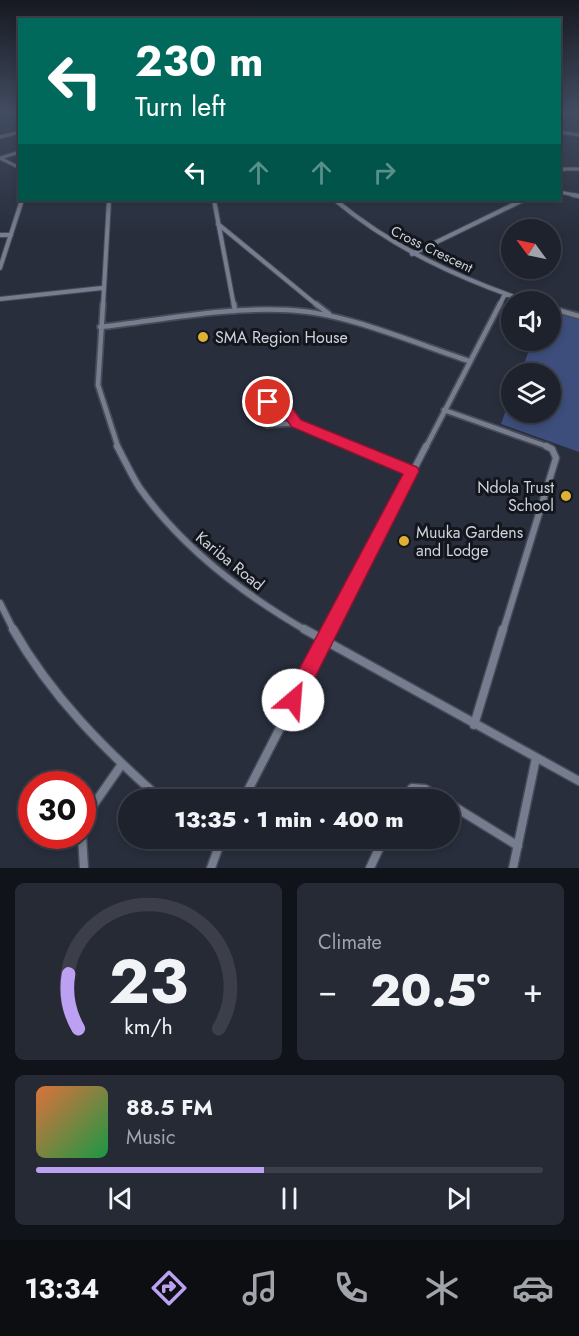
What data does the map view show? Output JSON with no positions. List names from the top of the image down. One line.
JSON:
{"streets":{"street":["Cross Crescent","Kariba Road"]},"places":["SMA Region House","Ndola Trust School","Muuka Gardens and Lodge"],"north":"top left","page":{"turn":["230 m","Turn left"],"limit":"30","trip":"13:35 · 1 min · 400 m","tile":"Climate","heat":["−","20.5°","+"],"song":["88.5 FM","Music"],"tabs":"13:34","gauge":["23","km/h"]}}
